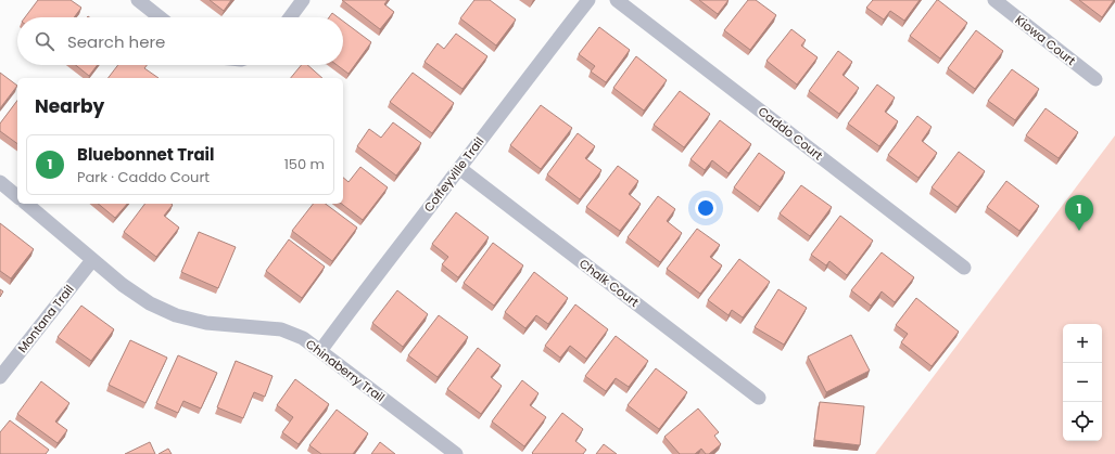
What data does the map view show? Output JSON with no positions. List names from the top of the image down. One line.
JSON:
{"streets":{"street":["Kiowa Court","Caddo Court","Coffeyville Trail","Chalk Court","Montana Trail","Chinaberry Trail"]},"crossings":[["Coffeyville Trail","Chalk Court"],["Coffeyville Trail","Chinaberry Trail"],["Montana Trail","Chinaberry Trail"]],"page":{"search":"Search here","heading":"Nearby","list":[{"mark":"1","name":"Bluebonnet Trail","note":"Park · Caddo Court","value":"150 m"}],"pins":"1","map_buttons":["+","−"]}}
